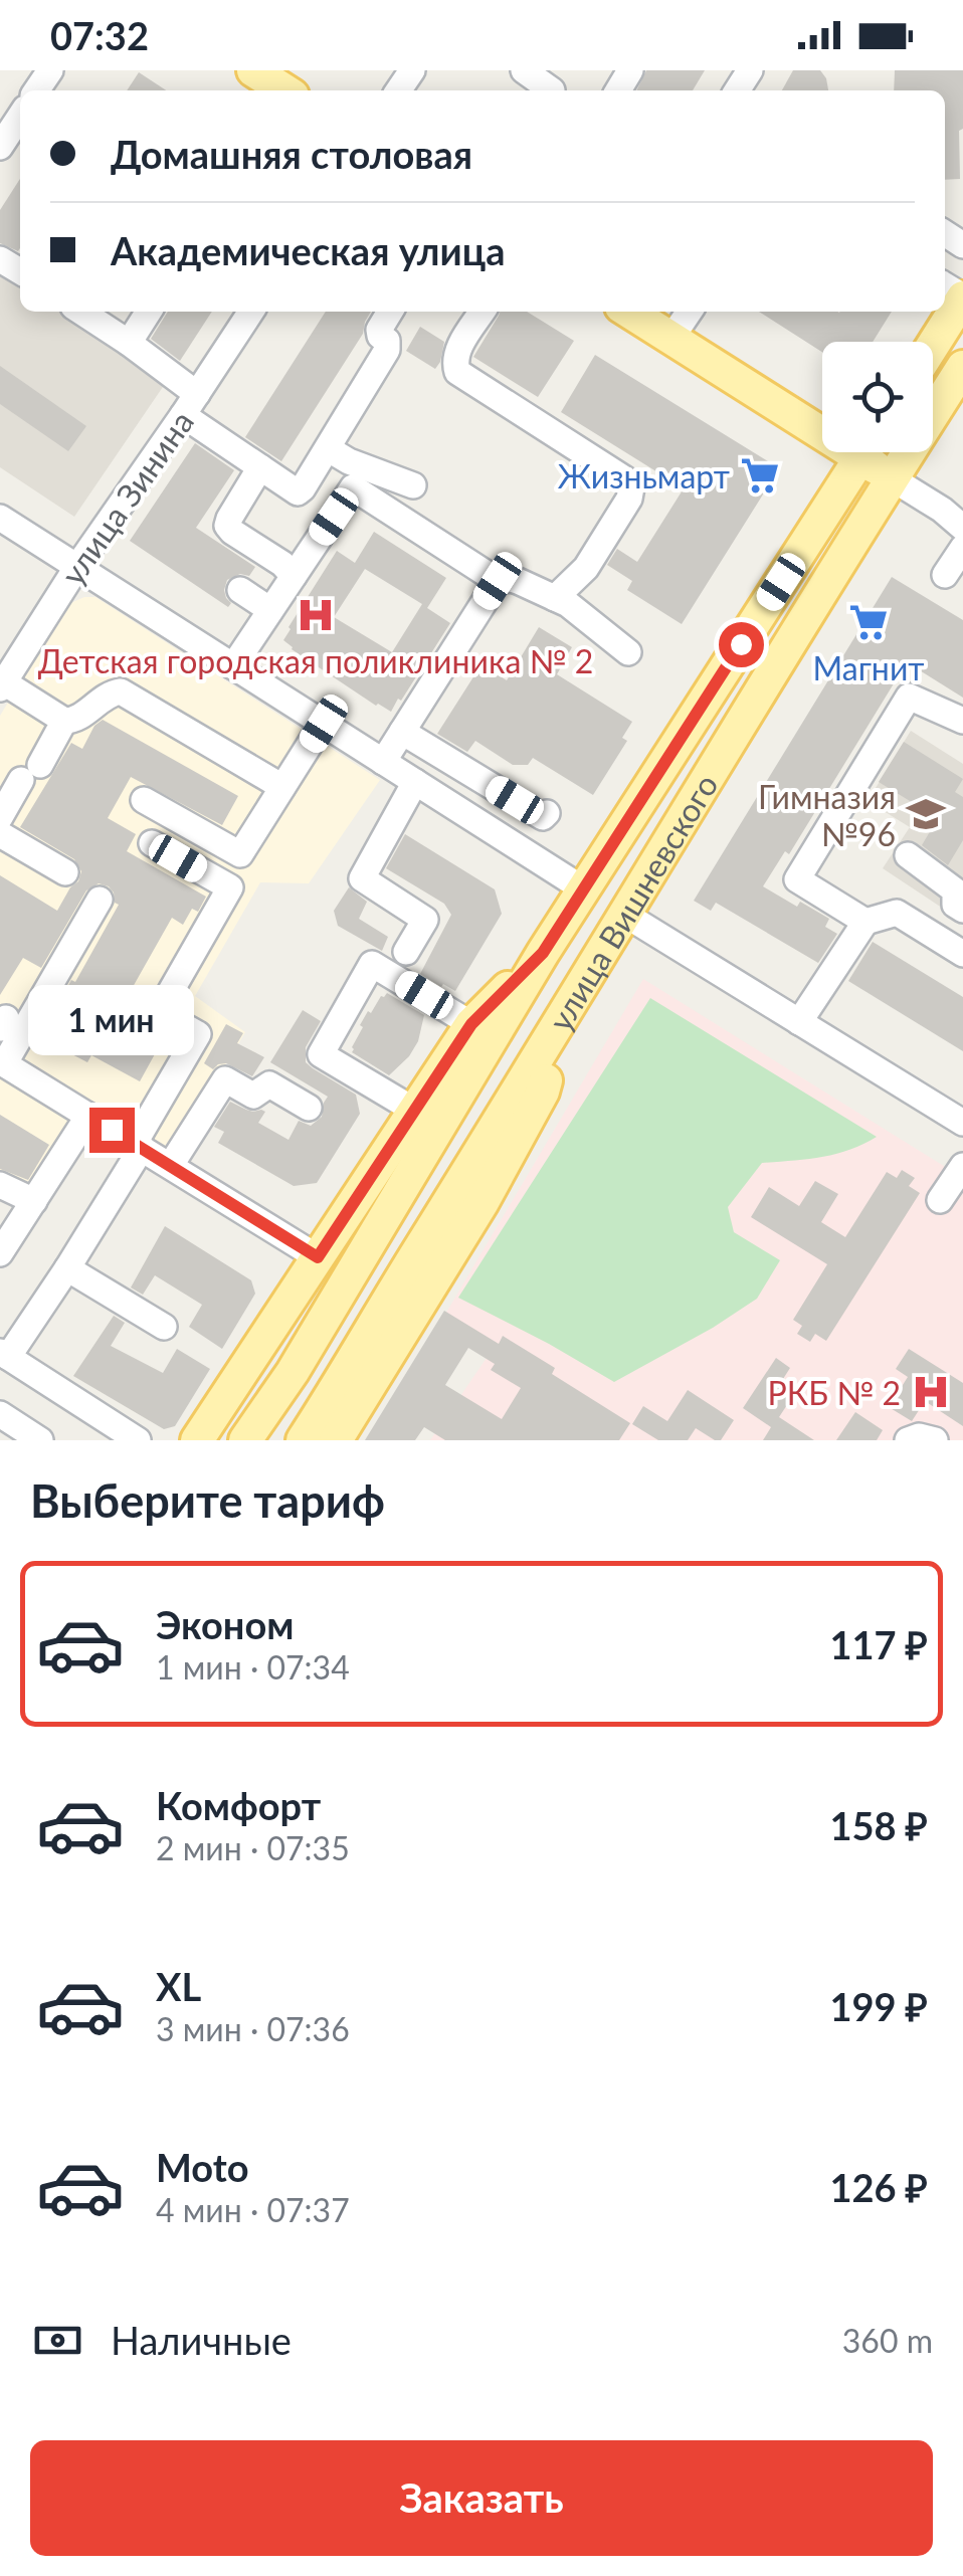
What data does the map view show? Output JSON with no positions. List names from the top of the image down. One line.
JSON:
{"streets":{"main road":["улица Вишневского"],"street":["улица Зинина"]},"places":{"supermarket":["Жизньмарт","Магнит"],"hospital":["Детская городская поликлиника № 2","РКБ № 2"],"school or university":["Гимназия №96"]},"page":{"status":"07:32","banner":["Домашняя столовая","Академическая улица"],"bubble":"1 мин","heading":"Выберите тариф","list":[{"name":"Эконом","note":"1 мин · 07:34","value":"117 ₽"},{"name":"Комфорт","note":"2 мин · 07:35","value":"158 ₽"},{"name":"XL","note":"3 мин · 07:36","value":"199 ₽"},{"name":"Moto","note":"4 мин · 07:37","value":"126 ₽"}],"pay":["Наличные","360 m"],"buttons":"Заказать"}}
